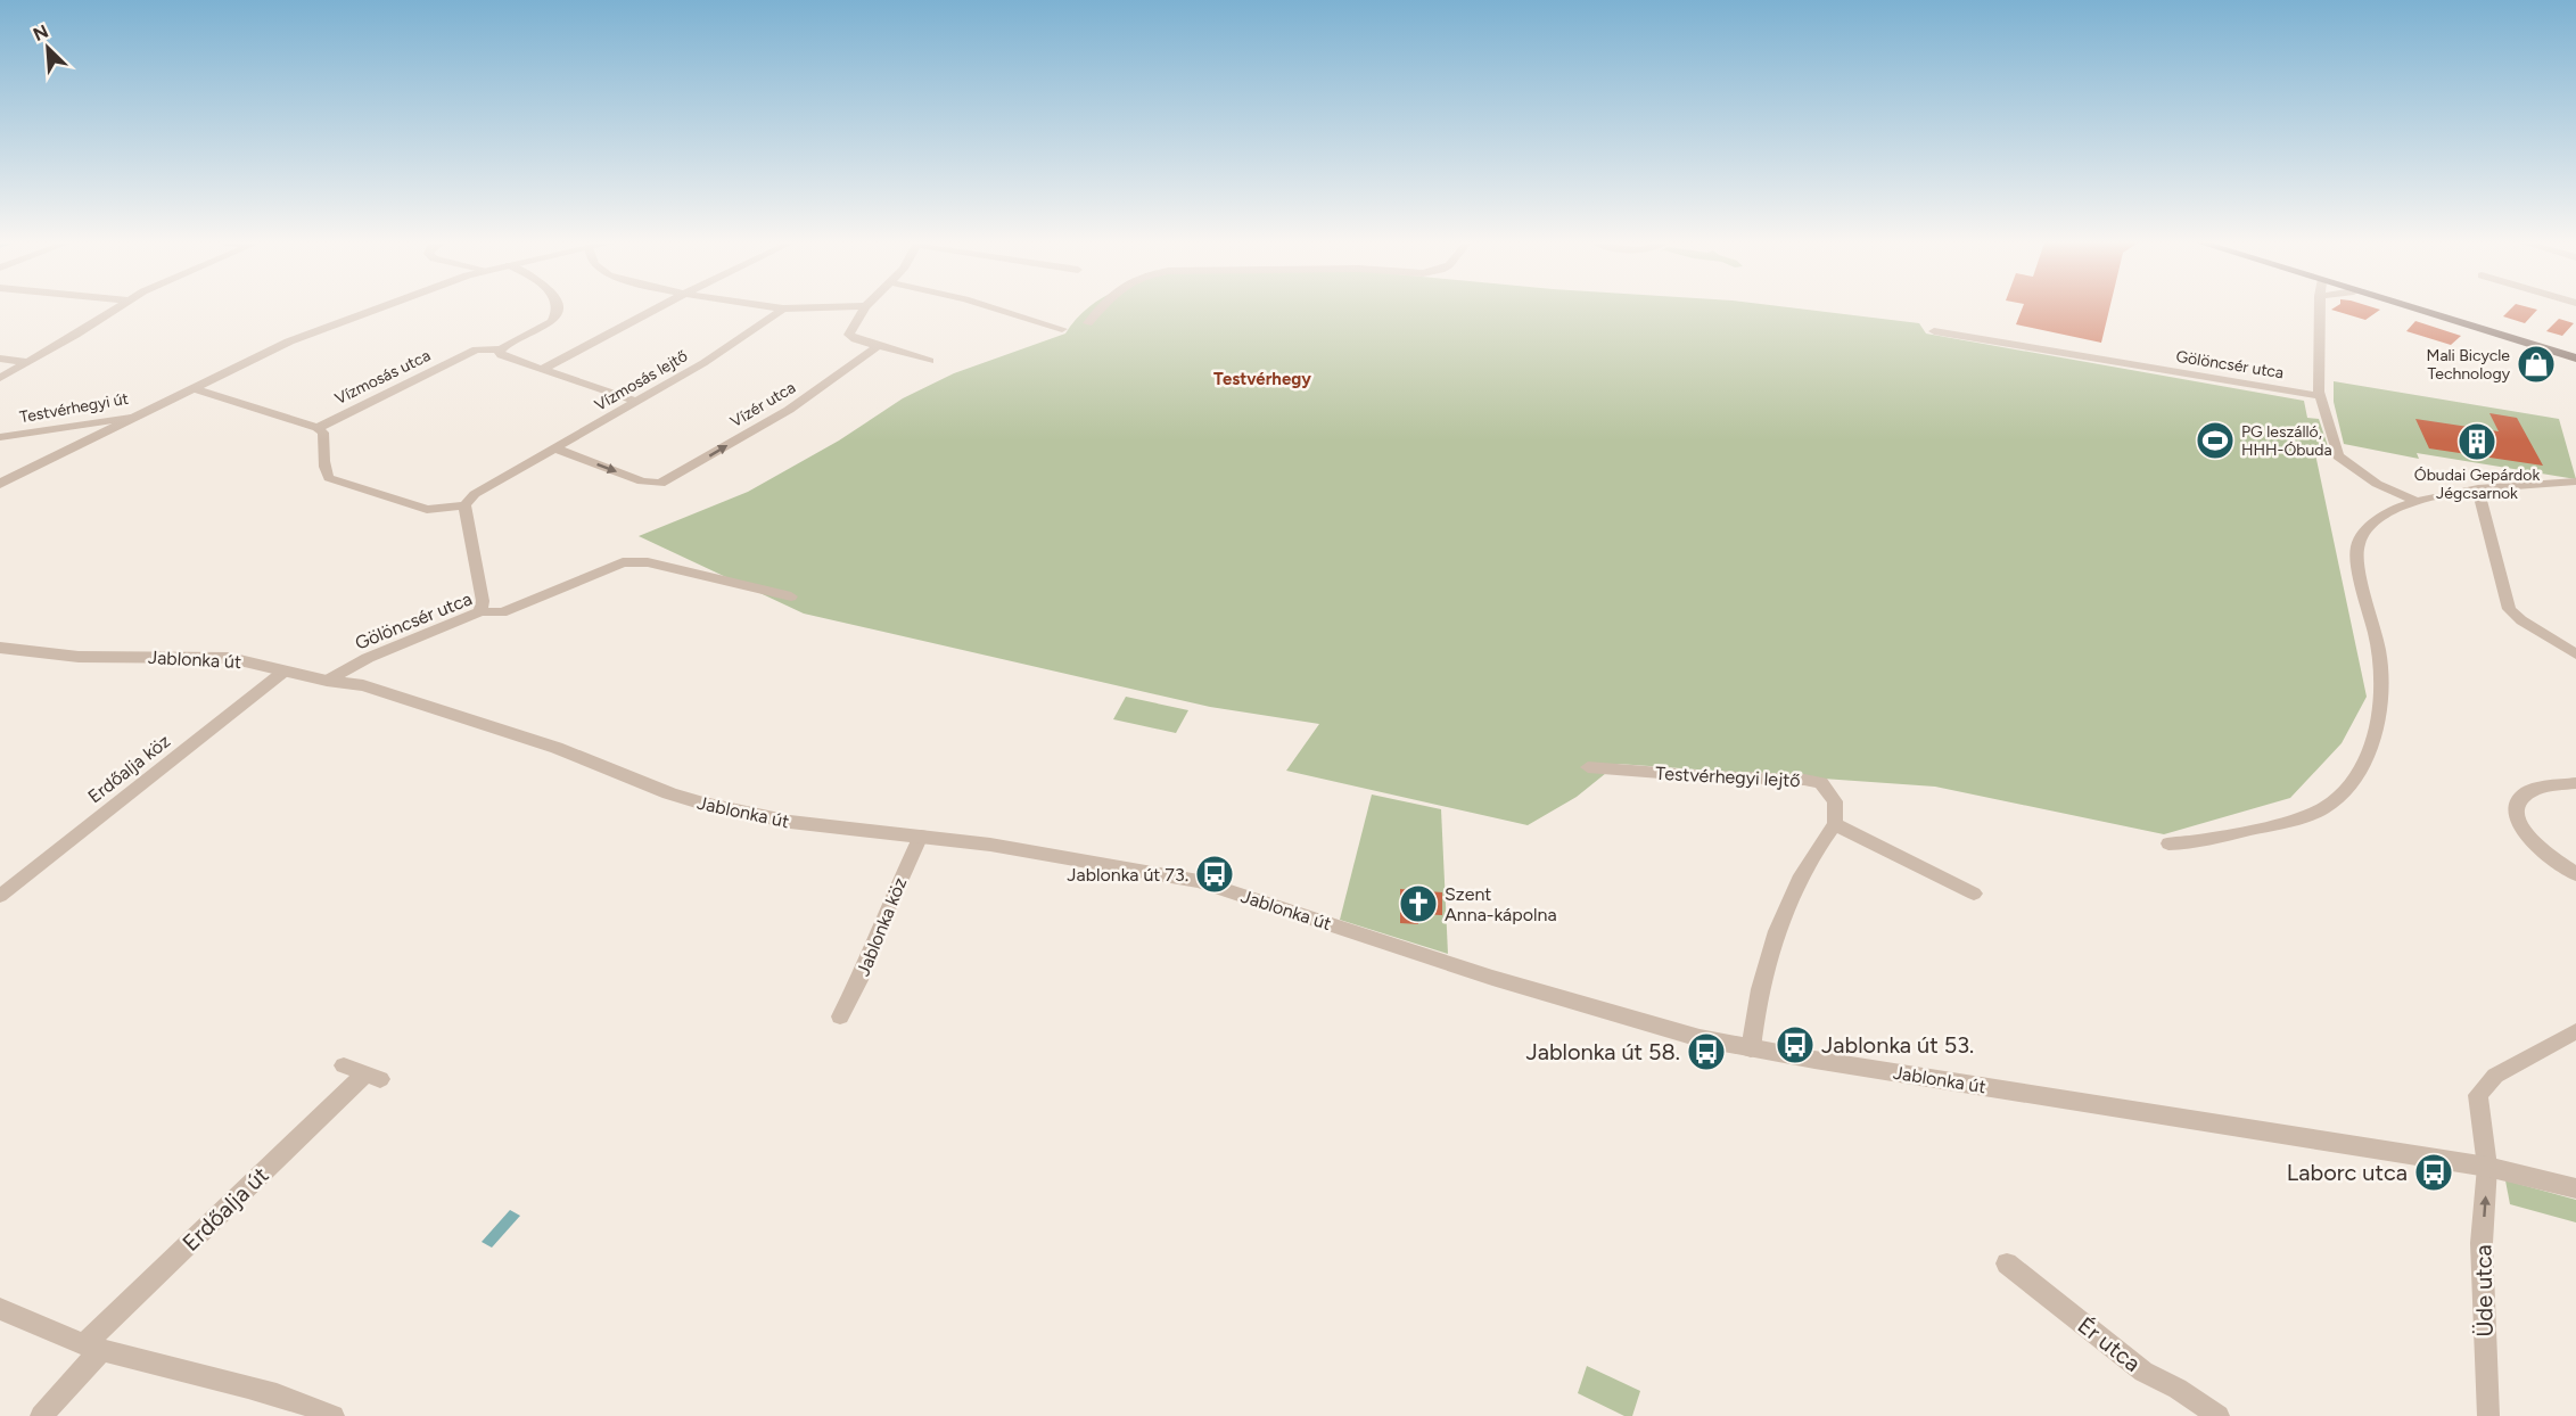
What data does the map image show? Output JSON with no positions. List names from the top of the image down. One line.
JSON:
{"streets":{"street":["Gölöncsér utca","Vízmosás utca","Vízmosás lejtő","Vízér utca","Testvérhegyi út","Jablonka út","Erdőalja köz","Testvérhegyi lejtő","Jablonka köz","Erdőalja út","Üde utca","Ér utca"]},"crossings":[["Gölöncsér utca","Jablonka út"],["Vízmosás lejtő","Vízér utca"],["Jablonka út","Erdőalja köz"],["Jablonka út","Jablonka köz"],["Jablonka út","Üde utca"]],"one_way":["Vízér utca","Üde utca"],"districts":["Testvérhegy"],"places":{"shop":["Mali Bicycle Technology"],"sports":["PG leszálló, HHH-Óbuda"],"building":["Óbudai Gepárdok Jégcsarnok"],"bus stop":["Jablonka út 73.","Jablonka út 53.","Jablonka út 58.","Laborc utca"],"church":["Szent Anna-kápolna"]},"north":"top left"}
